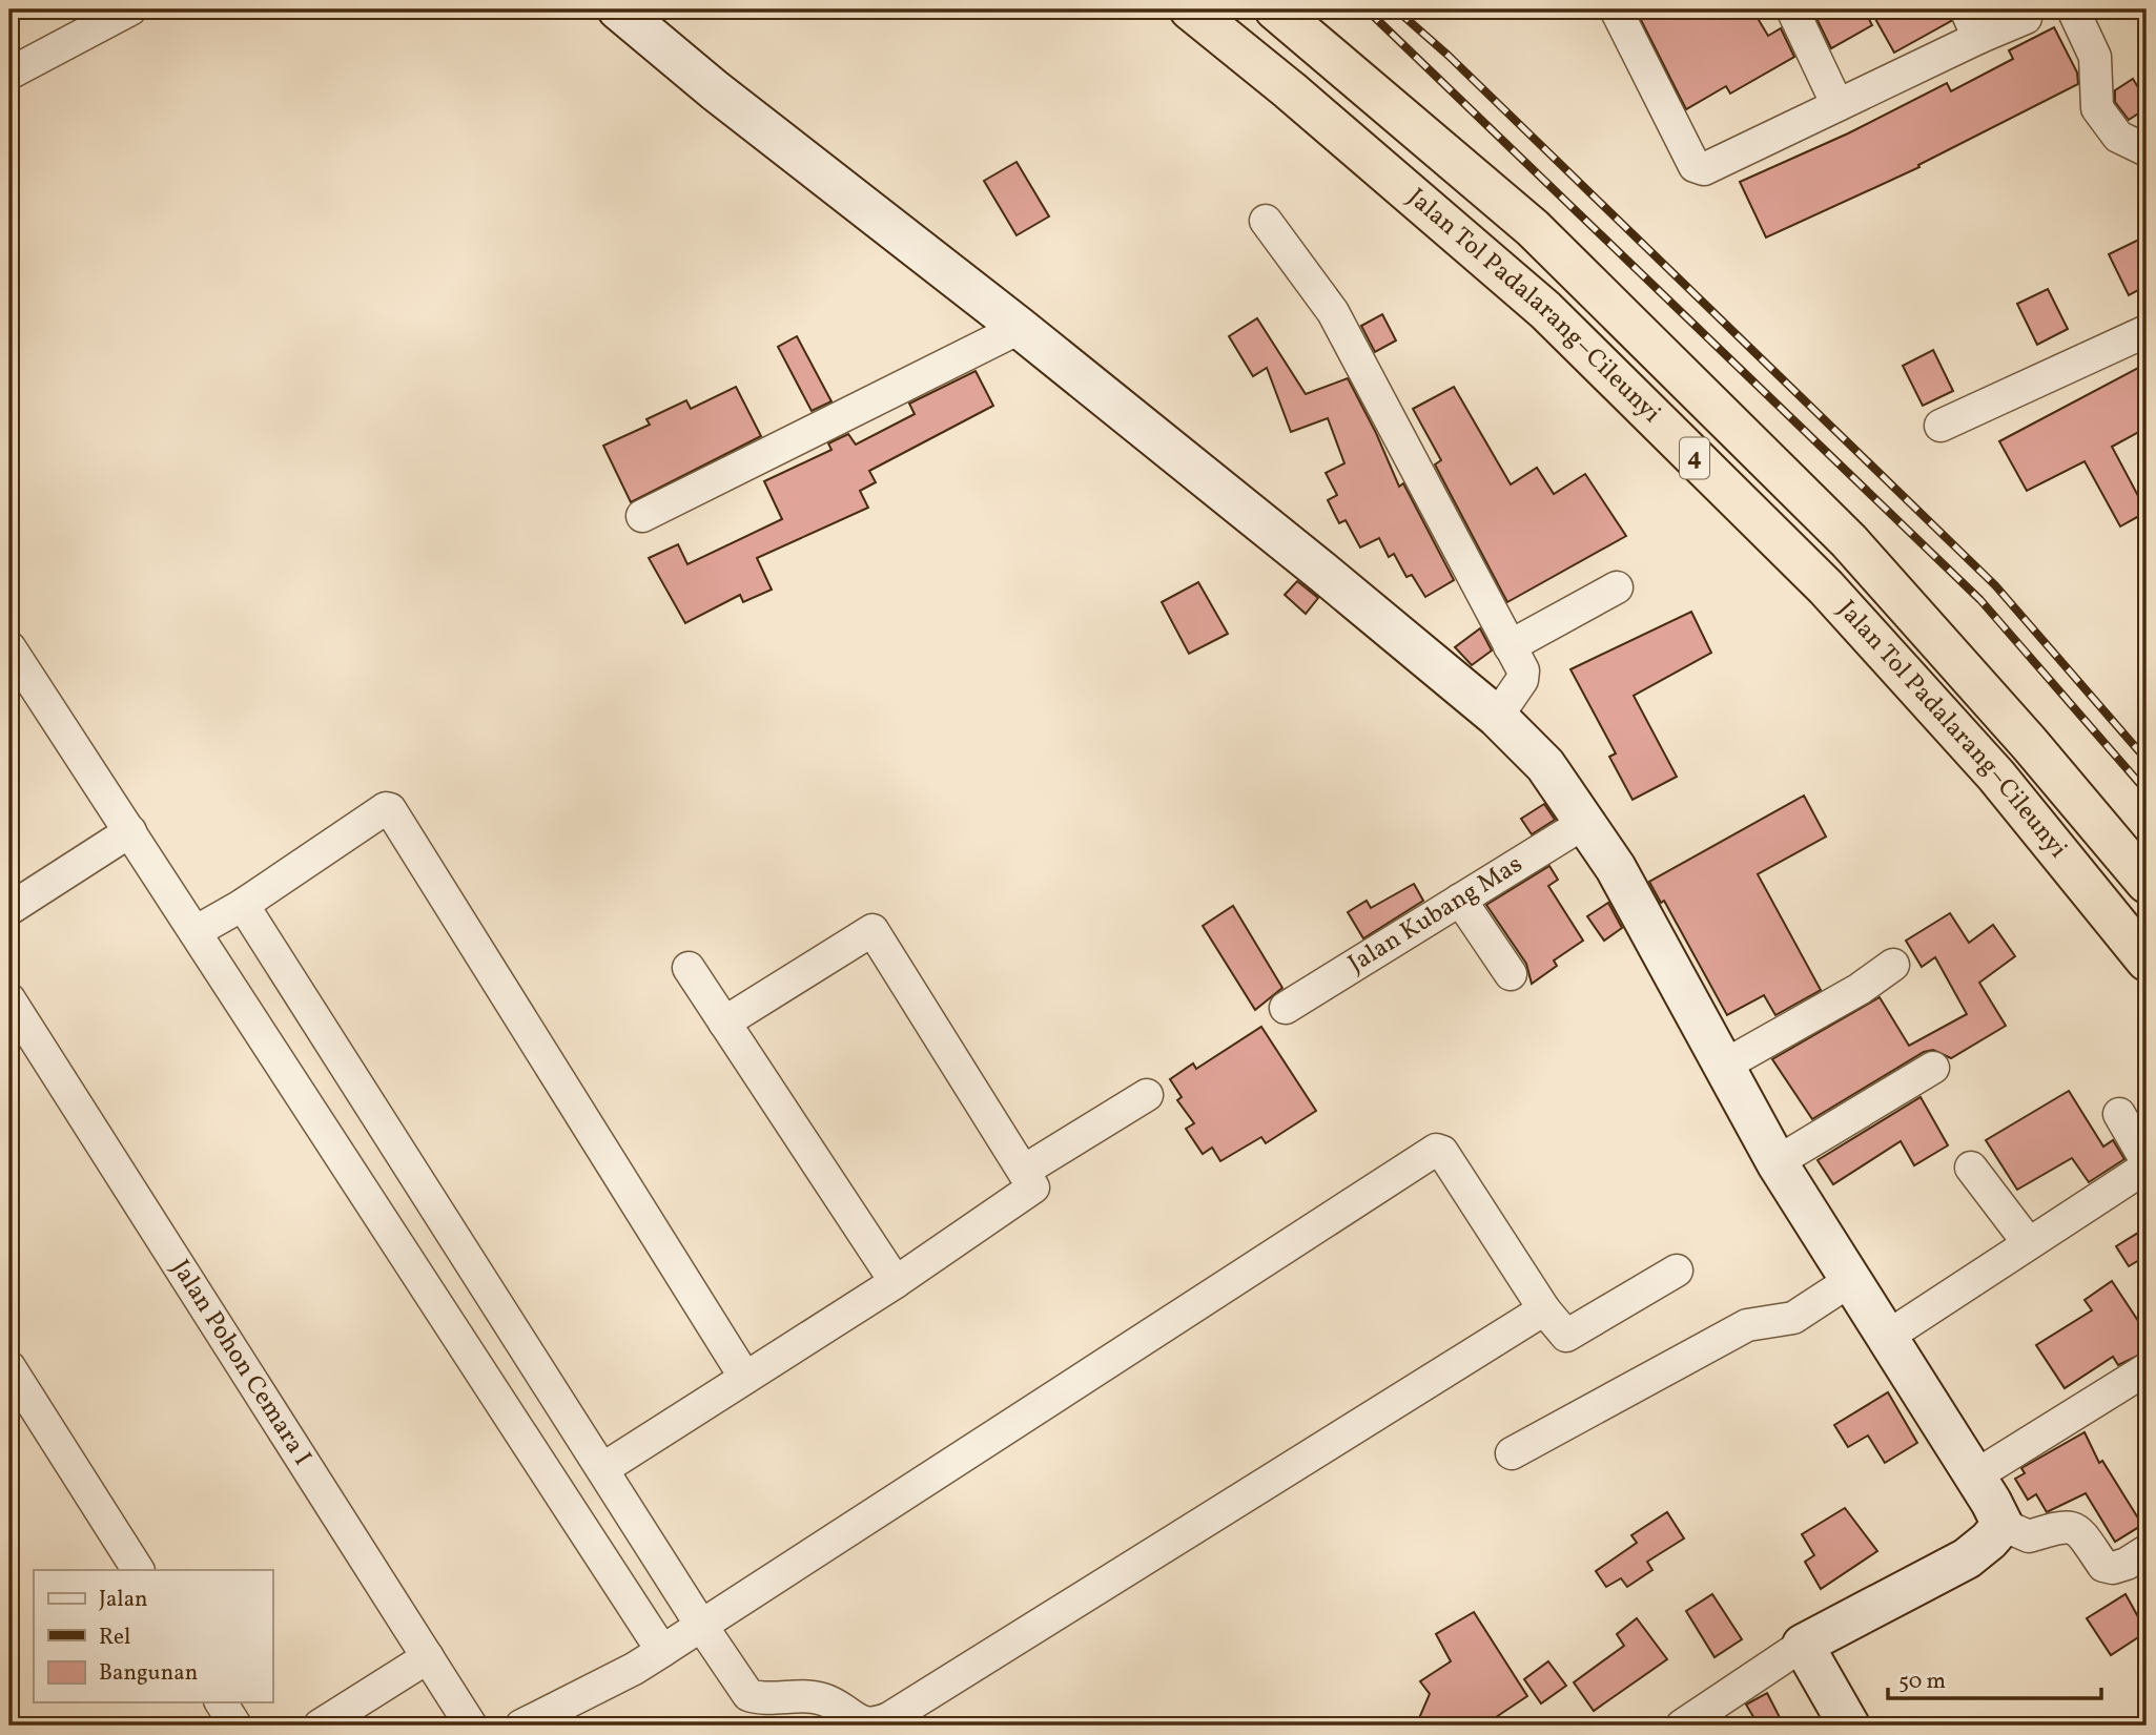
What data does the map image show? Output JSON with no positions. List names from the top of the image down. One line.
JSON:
{"streets":{"highway":["Jalan Tol Padalarang–Cileunyi","4"],"street":["Jalan Kubang Mas","Jalan Pohon Cemara I"]},"legend":["Jalan","Rel","Bangunan"],"scale_bar":"50 m"}
